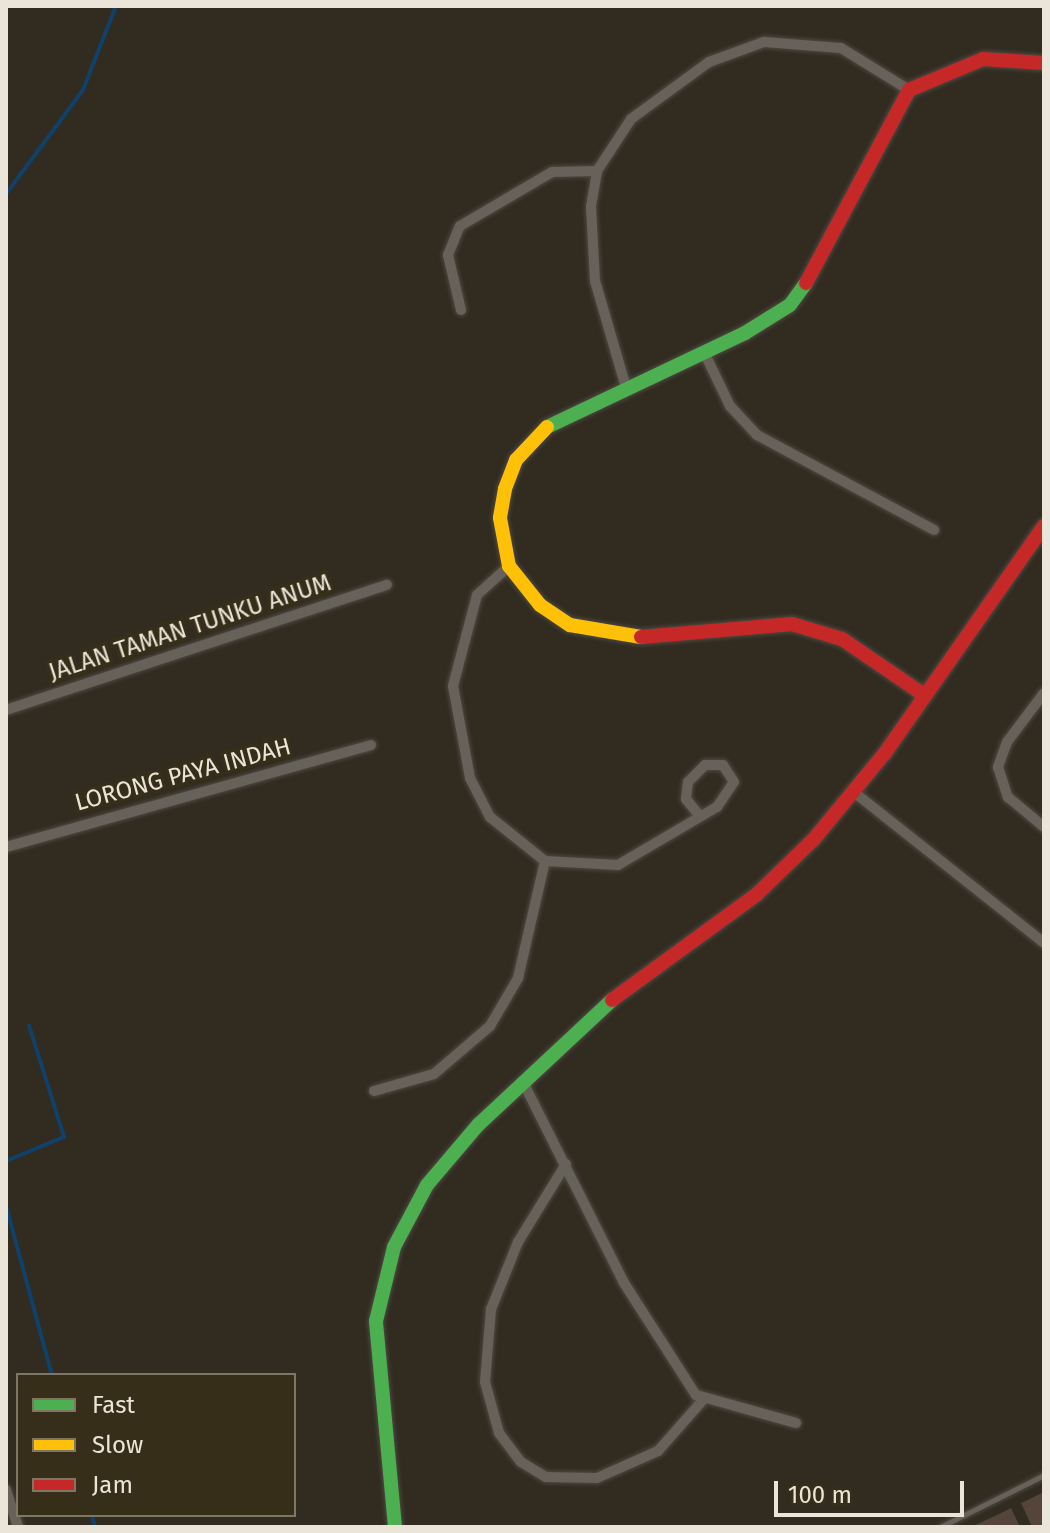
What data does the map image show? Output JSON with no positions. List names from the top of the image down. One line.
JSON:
{"streets":{"street":["JALAN TAMAN TUNKU ANUM","LORONG PAYA INDAH"]},"legend":["Fast","Slow","Jam"],"scale_bar":"100 m"}
